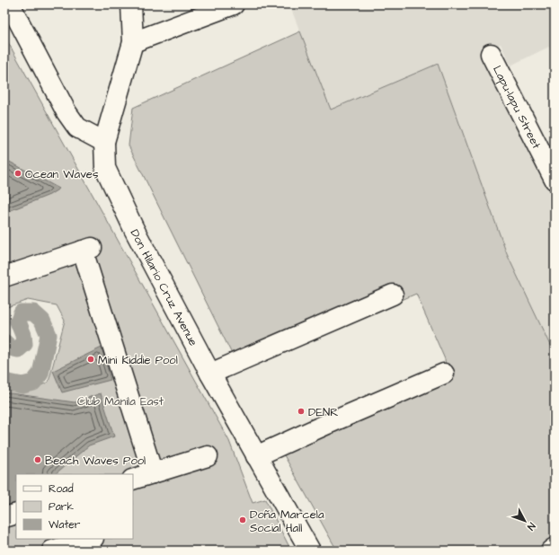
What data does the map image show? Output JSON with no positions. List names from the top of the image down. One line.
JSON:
{"streets":{"street":["Lapu-lapu Street","Don Hilario Cruz Avenue"]},"parks":["Club Manila East"],"places":["Ocean Waves","Mini Kiddie Pool","DENR","Beach Waves Pool","Doña Marcela Social Hall"],"legend":["Road","Park","Water"],"north":"bottom right"}
